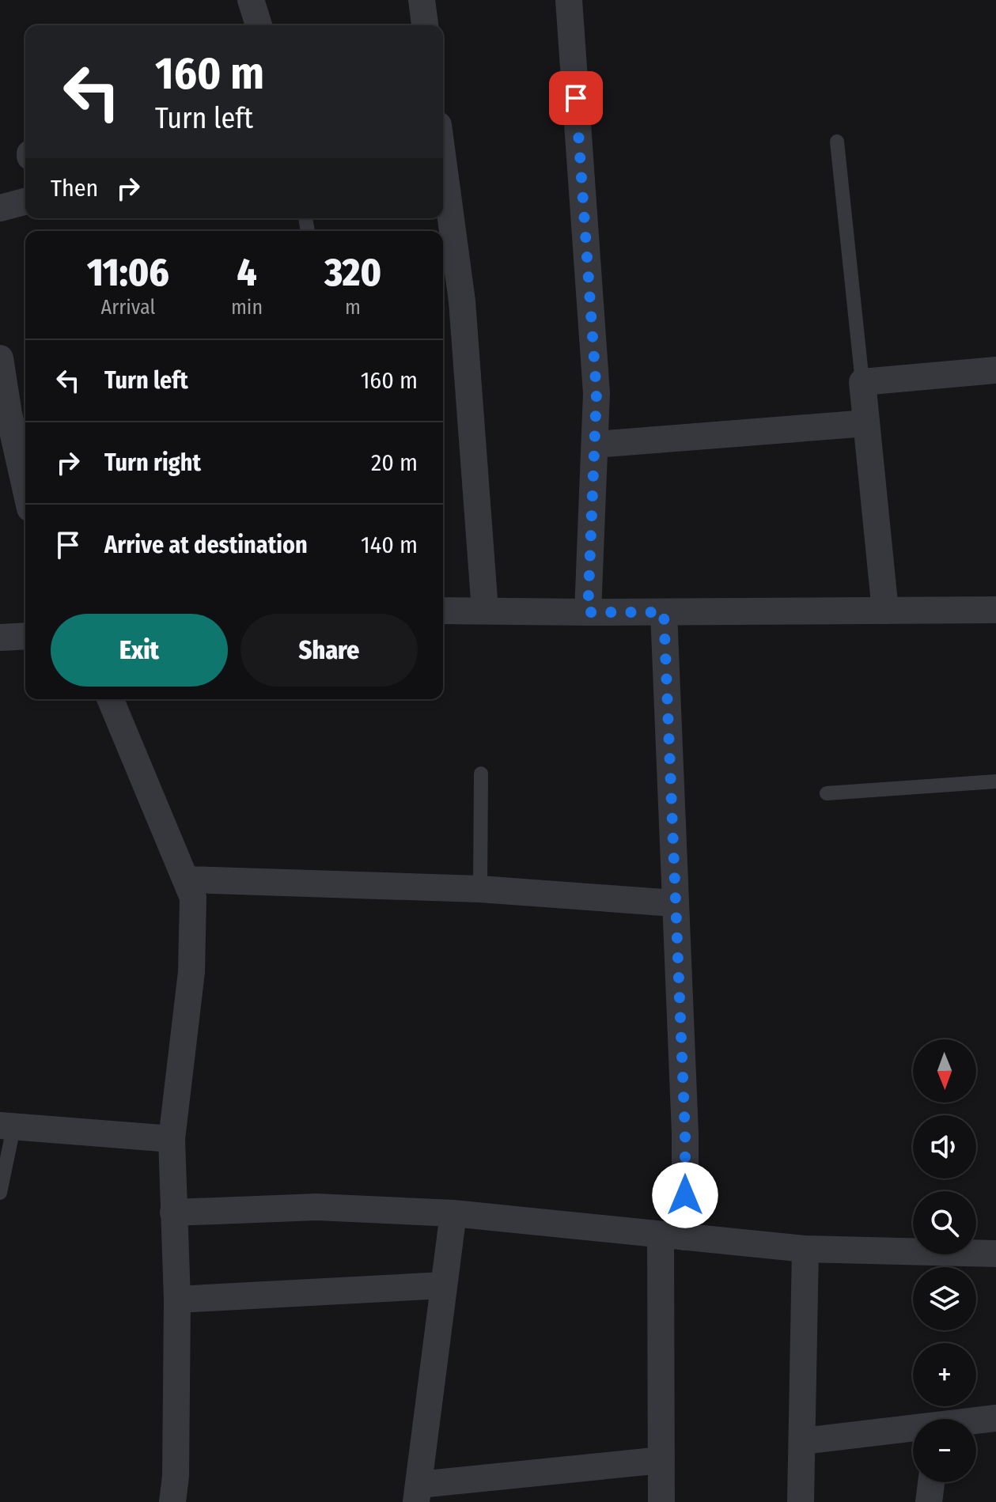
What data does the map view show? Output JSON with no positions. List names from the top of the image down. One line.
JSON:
{"north":"bottom","page":{"turn":["160 m","Turn left"],"then":"Then","eta":["11:06","Arrival","4","min","320","m"],"list":[{"name":"Turn left","value":"160 m"},{"name":"Turn right","value":"20 m"},{"name":"Arrive at destination","value":"140 m"}],"buttons":["Exit","Share"],"map_buttons":["+","−"]}}
